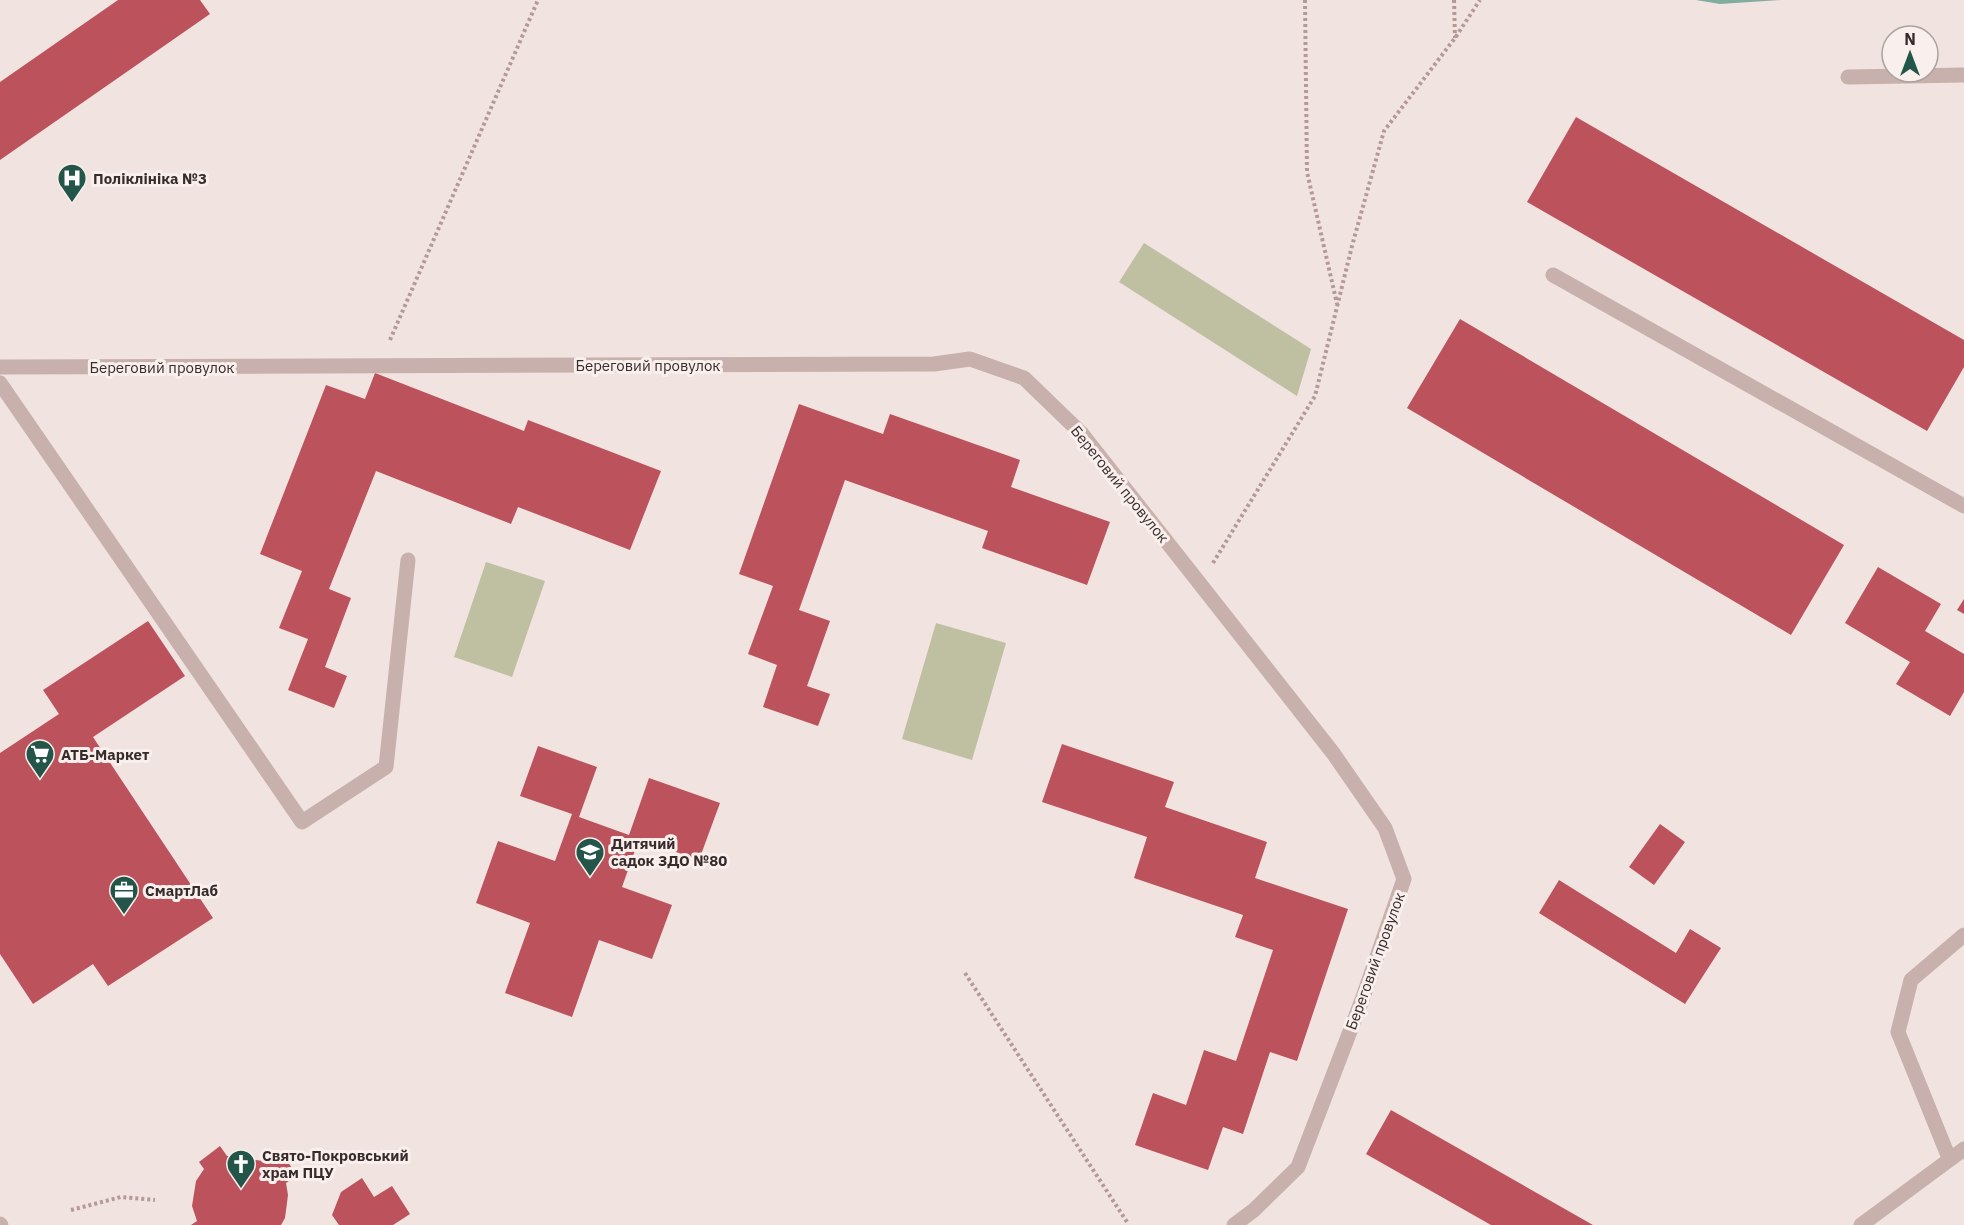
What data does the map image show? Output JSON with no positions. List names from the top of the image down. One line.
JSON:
{"streets":{"street":["Береговий провулок"]},"places":{"hospital":["Поліклініка №3"],"supermarket":["АТБ-Маркет"],"school or university":["Дитячий садок ЗДО №80"],"office":["СмартЛаб"],"church":["Свято-Покровський храм ПЦУ"]},"north":"top"}
